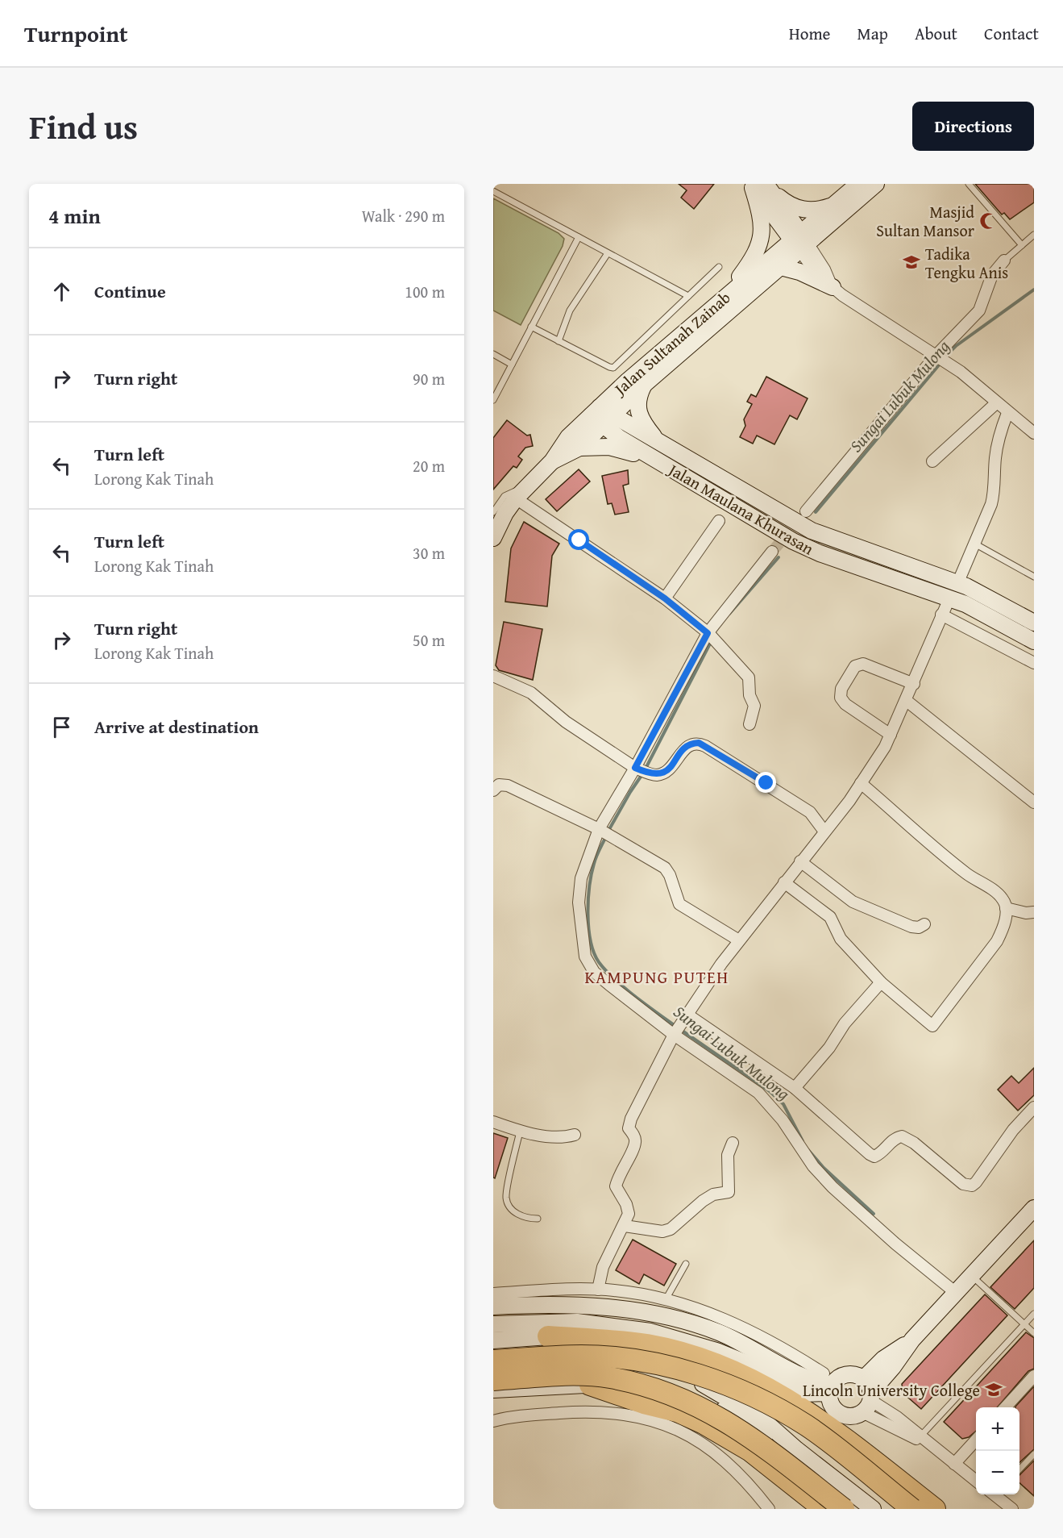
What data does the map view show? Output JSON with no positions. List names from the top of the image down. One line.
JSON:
{"streets":{"main road":["Jalan Sultanah Zainab","Jalan Maulana Khurasan"]},"crossings":[["Jalan Sultanah Zainab","Jalan Maulana Khurasan"]],"districts":["KAMPUNG PUTEH"],"water":["Sungai Lubuk Mulong"],"places":{"mosque":["Masjid Sultan Mansor"],"school or university":["Tadika Tengku Anis","Lincoln University College"]},"page":{"header":"Turnpoint","nav":["Home","Map","About","Contact"],"title":"Find us","buttons":"Directions","heading":["4 min","Walk · 290 m"],"list":[["Continue","100 m"],["Turn right","90 m"],["Turn left","Lorong Kak Tinah","20 m"],["Turn left","Lorong Kak Tinah","30 m"],["Turn right","Lorong Kak Tinah","50 m"],"Arrive at destination"],"map_buttons":["+","−"]}}
